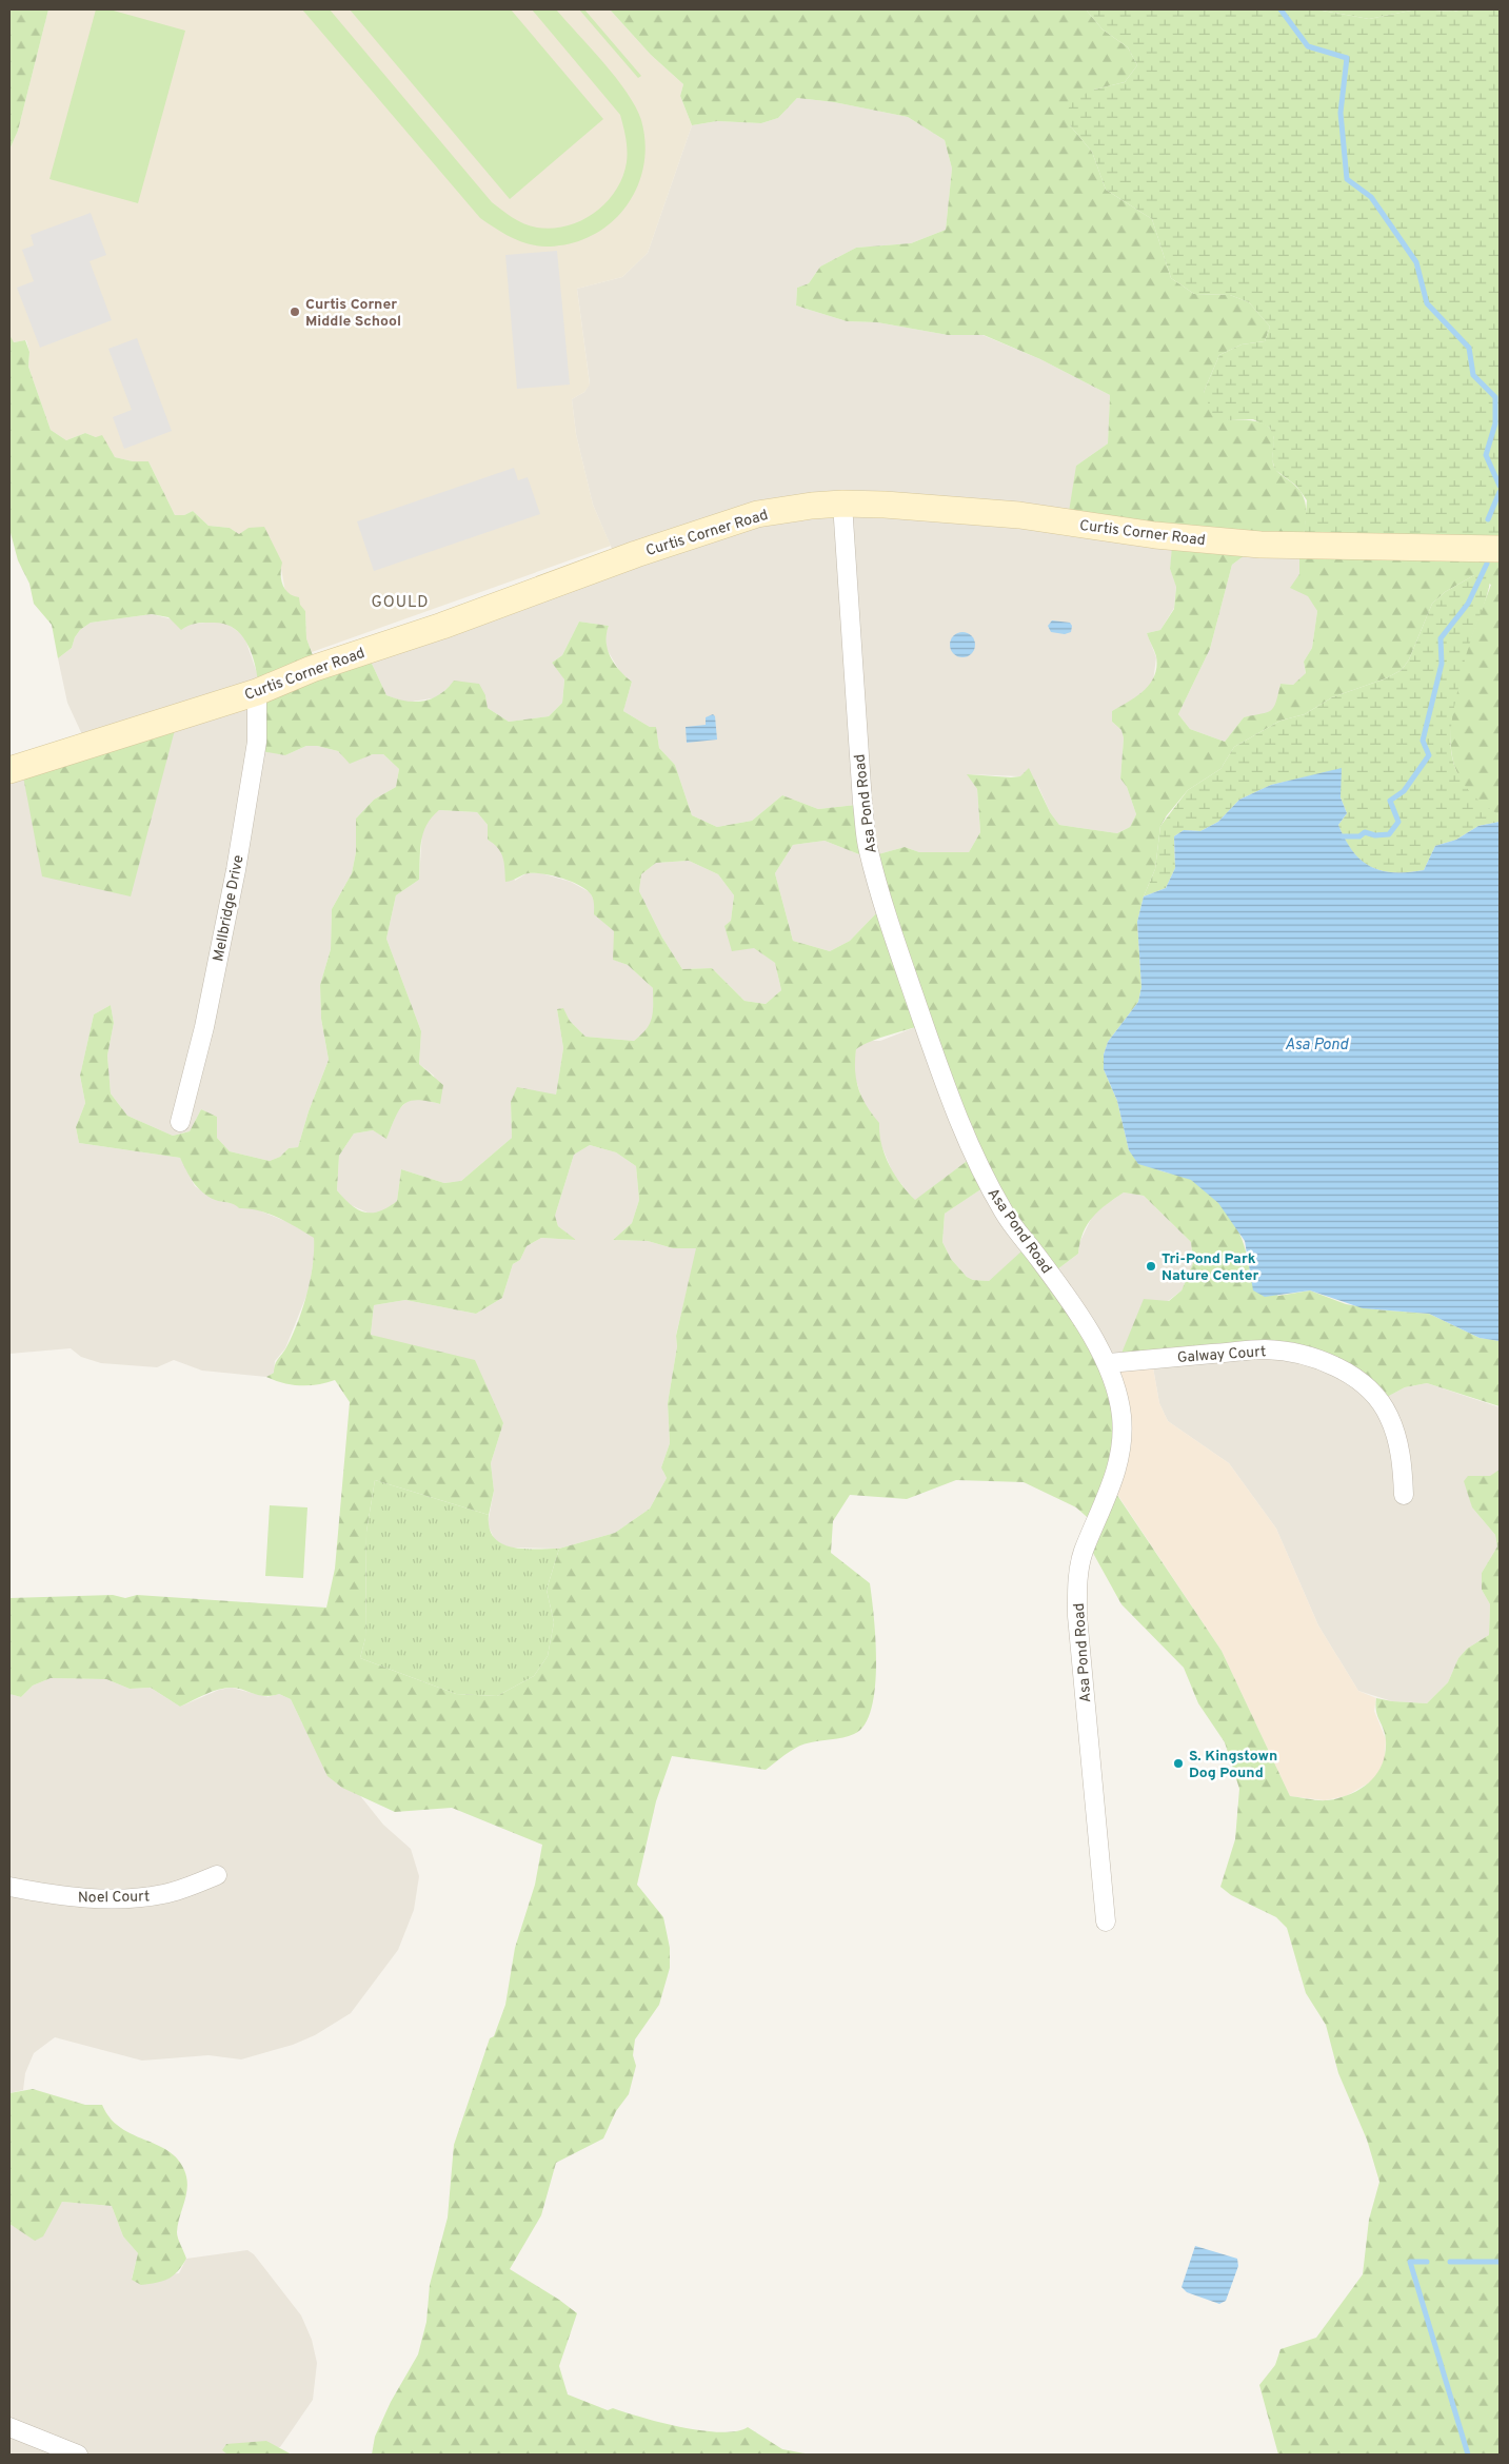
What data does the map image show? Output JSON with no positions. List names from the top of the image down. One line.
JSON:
{"streets":{"street":["Curtis Corner Road","Asa Pond Road","Mellbridge Drive","Galway Court","Noel Court"]},"crossings":[["Curtis Corner Road","Asa Pond Road"],["Curtis Corner Road","Mellbridge Drive"],["Asa Pond Road","Galway Court"]],"districts":["GOULD"],"water":["Asa Pond"],"places":["Curtis Corner Middle School","Tri-Pond Park Nature Center","S. Kingstown Dog Pound"]}
